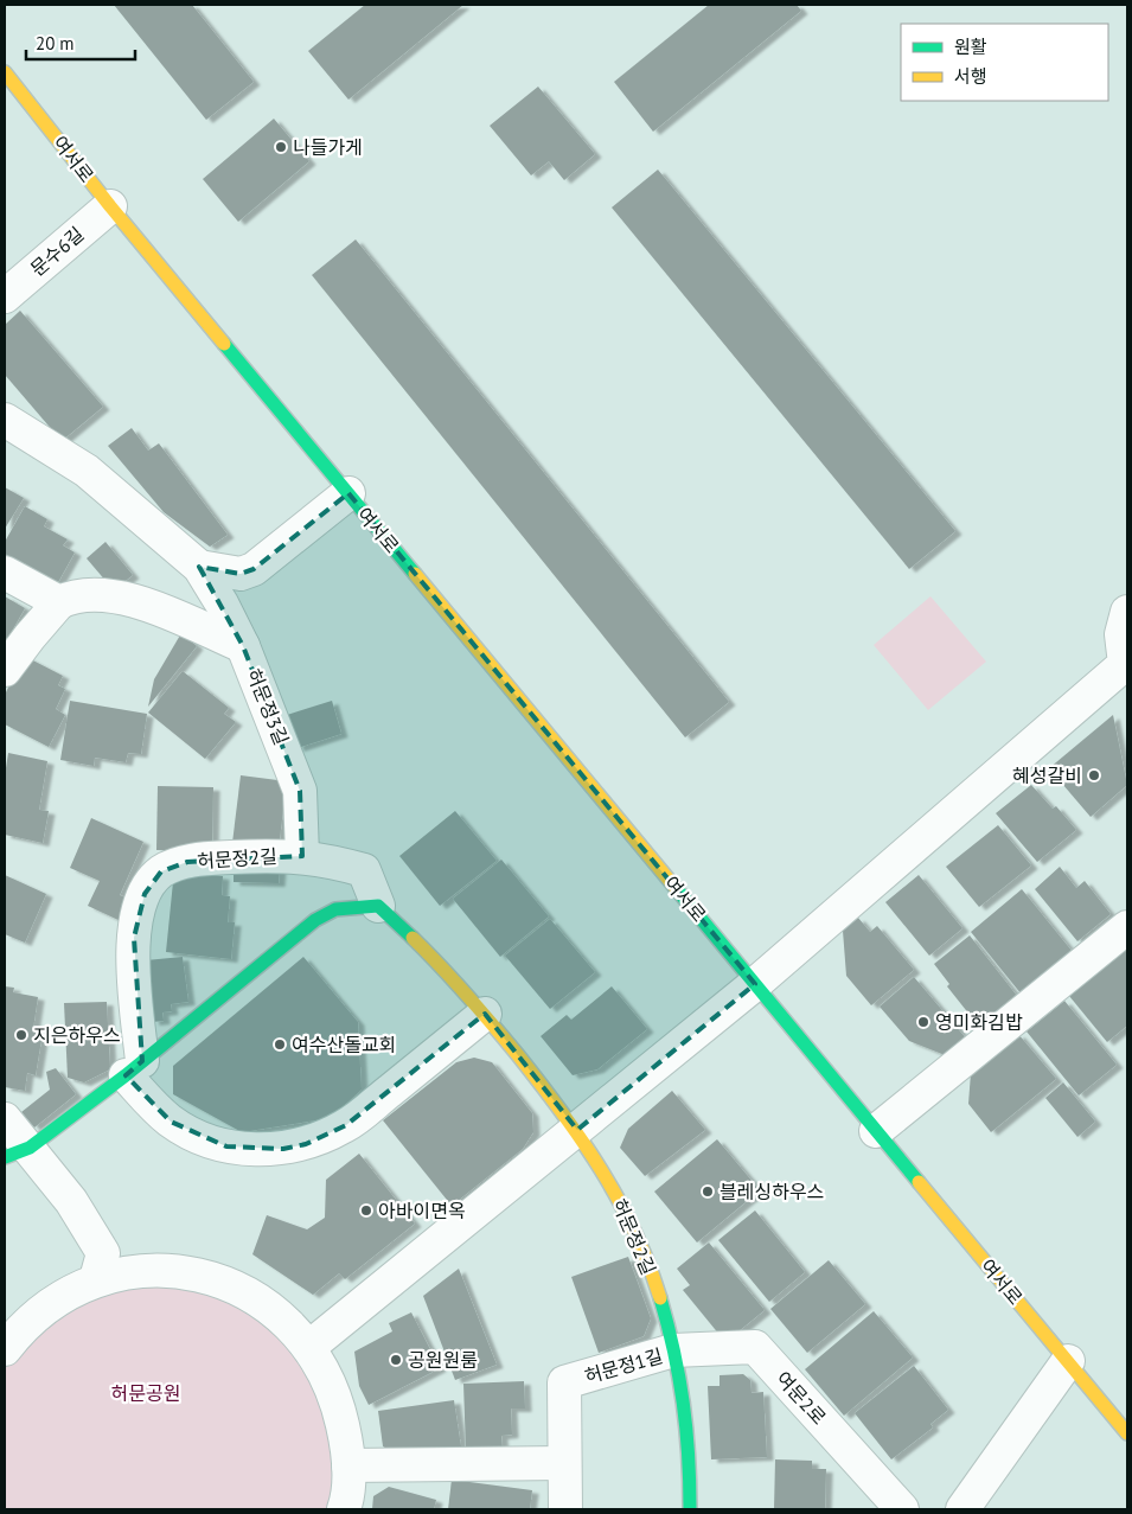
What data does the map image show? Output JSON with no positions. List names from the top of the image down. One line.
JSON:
{"streets":{"street":["여서로","문수6길","허문정3길","허문정2길","허문정1길","여문2로"]},"crossings":[["여서로","문수6길"],["허문정3길","허문정2길"],["허문정2길","허문정1길"],["허문정2길","여문2로"],["허문정1길","여문2로"]],"parks":["허문공원"],"places":["나들가게","혜성갈비","영미화김밥","지은하우스","여수산돌교회","블레싱하우스","아바이면옥","공원원룸"],"legend":["원활","서행"],"scale_bar":"20 m"}
